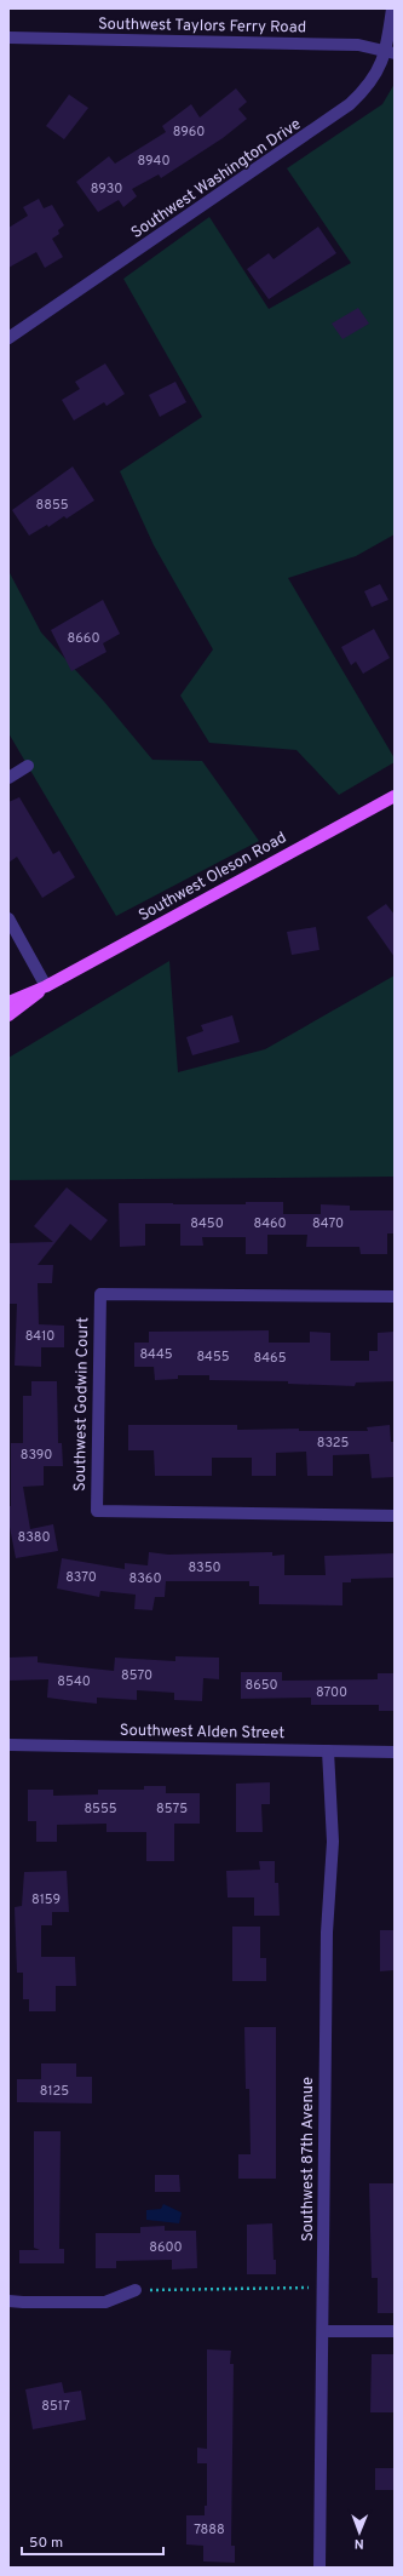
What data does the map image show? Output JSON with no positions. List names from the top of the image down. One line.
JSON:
{"streets":{"main road":["Southwest Oleson Road"],"street":["Southwest Taylors Ferry Road","Southwest Washington Drive","Southwest Godwin Court","Southwest Alden Street","Southwest 87th Avenue"]},"crossings":[["Southwest Taylors Ferry Road","Southwest Washington Drive"],["Southwest Alden Street","Southwest 87th Avenue"]],"house_numbers":["8960","8940","8930","8855","8660","8450","8460","8470","8410","8445","8455","8465","8325","8390","8380","8350","8370","8360","8570","8540","8650","8700","8555","8575","8159","8125","8600","8517","7888"],"scale_bar":"50 m","north":"bottom"}
